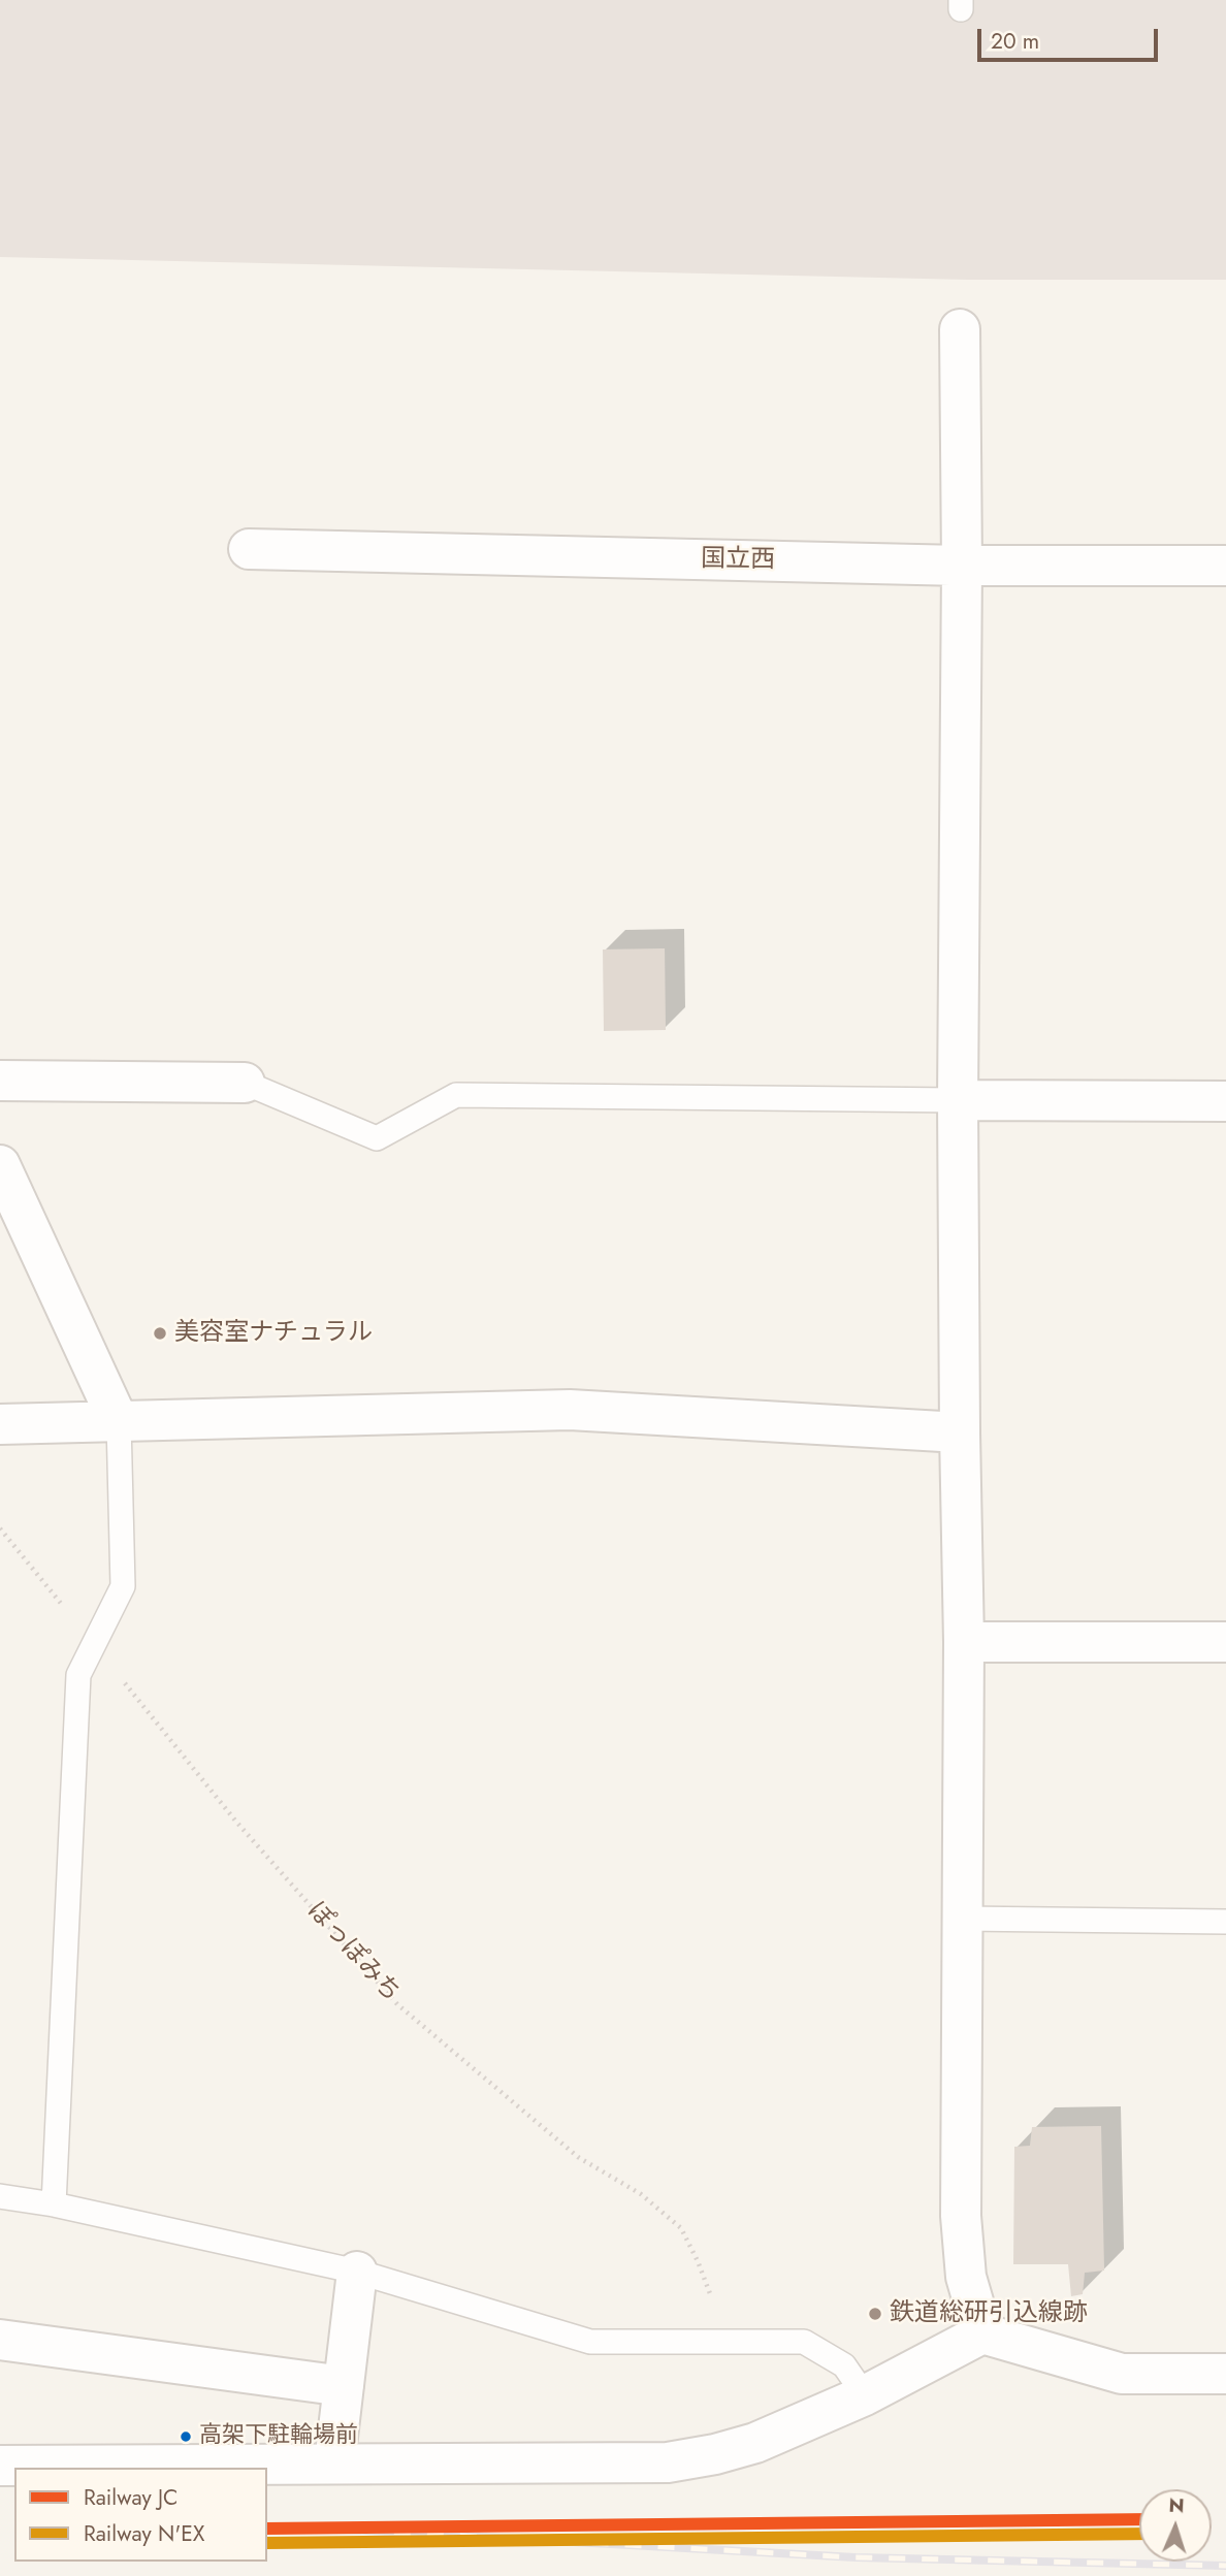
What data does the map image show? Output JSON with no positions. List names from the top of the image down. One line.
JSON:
{"streets":{"street":["国立西"],"path":["ぽっぽみち"]},"places":["美容室ナチュラル","鉄道総研引込線跡","高架下駐輪場前"],"lines":["rail line JC","rail line N'EX"],"legend":["Railway JC","Railway N'EX"],"scale_bar":"20 m","north":"top"}
